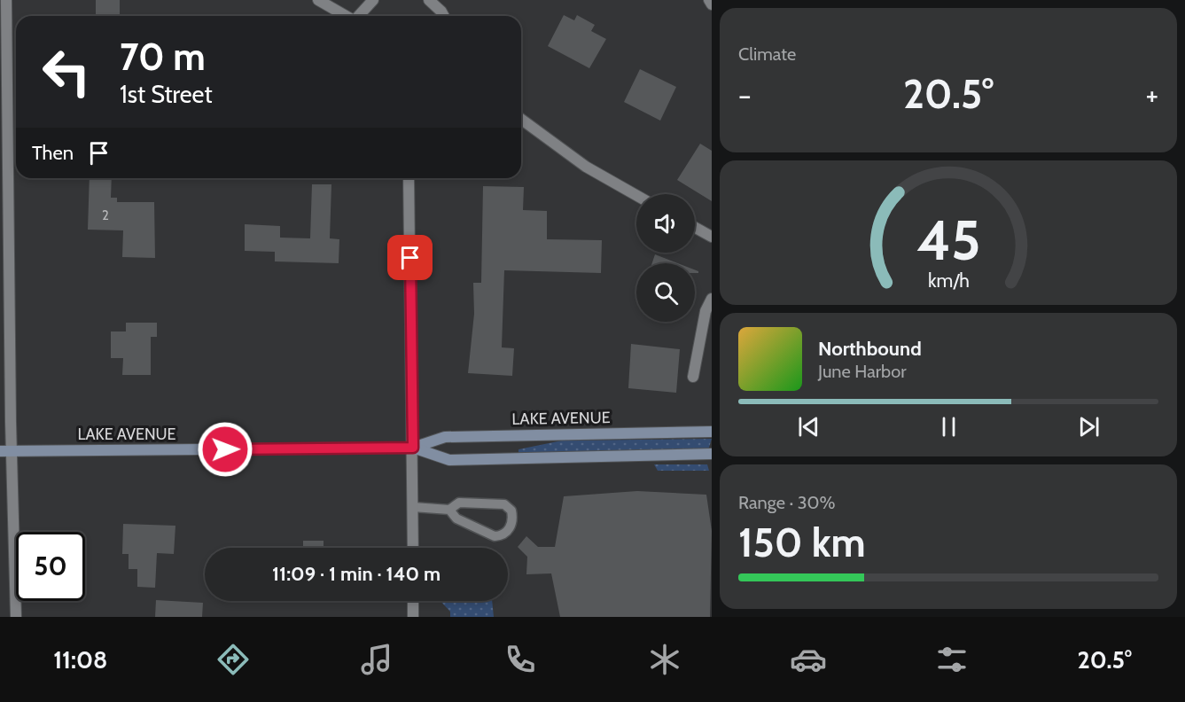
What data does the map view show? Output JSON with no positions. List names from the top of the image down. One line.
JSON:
{"streets":{"main road":["LAKE AVENUE"]},"house_numbers":["2"],"page":{"tile":["Climate",["Range · 30%","150 km"]],"turn":["70 m","1st Street"],"heat":["−","20.5°","+"],"then":"Then","song":["Northbound","June Harbor"],"limit":"50","trip":"11:09 · 1 min · 140 m","tabs":["11:08","20.5°"],"gauge":["45","km/h"]}}
